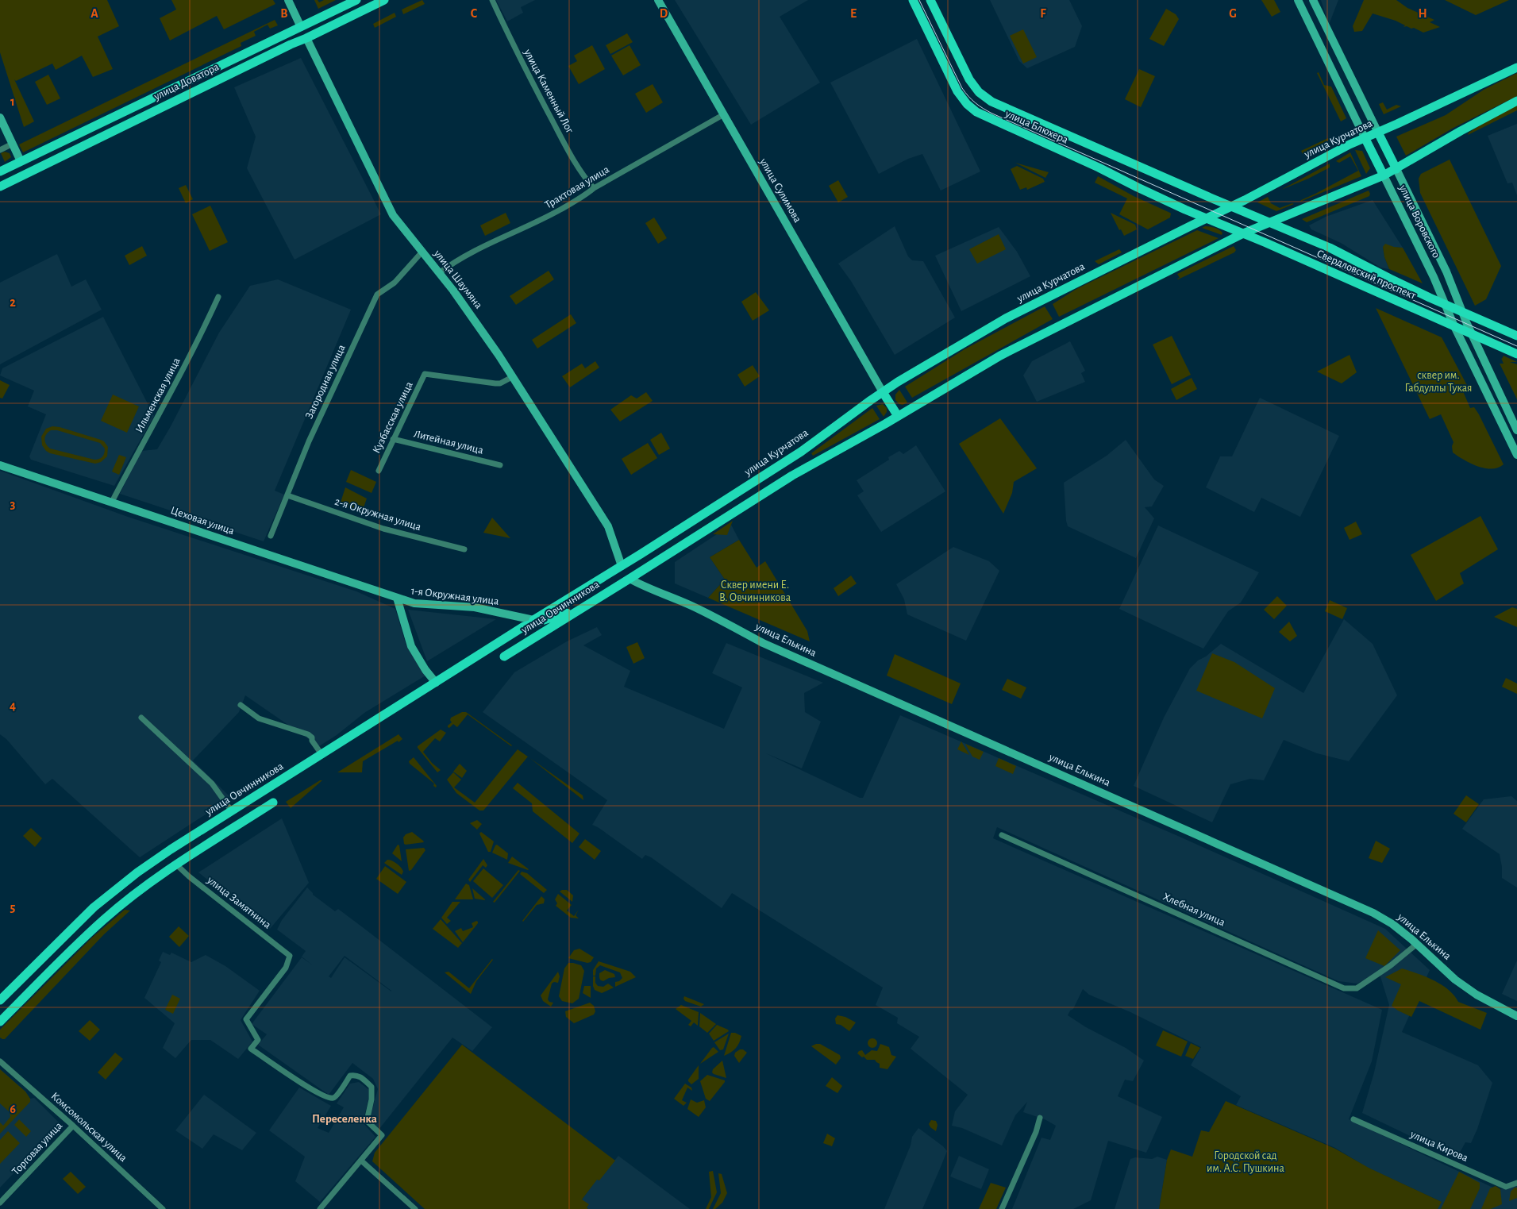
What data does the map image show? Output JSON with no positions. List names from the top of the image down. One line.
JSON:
{"streets":{"main road":["улица Доватора","улица Блюхера","улица Курчатова","улица Сулимова","улица Воровского","Свердловский проспект","улица Шаумяна","Цеховая улица","1-я Окружная улица","улица Овчинникова","улица Елькина"],"street":["улица Каменный Лог","Трактовая улица","Загородная улица","Ильменская улица","Кузбасская улица","Литейная улица","2-я Окружная улица","улица Замятнина","Хлебная улица","Комсомольская улица","улица Кирова","Торговая улица"]},"crossings":[["улица Доватора","улица Шаумяна"],["улица Каменный Лог","Трактовая улица"],["улица Блюхера","улица Курчатова"],["улица Блюхера","Свердловский проспект"],["улица Курчатова","улица Сулимова"],["улица Курчатова","улица Воровского"],["улица Курчатова","Свердловский проспект"],["улица Курчатова","улица Шаумяна"],["улица Курчатова","улица Овчинникова"],["Трактовая улица","улица Сулимова"],["Трактовая улица","улица Шаумяна"],["улица Воровского","Свердловский проспект"],["улица Шаумяна","Загородная улица"],["улица Шаумяна","Кузбасская улица"],["улица Шаумяна","улица Овчинникова"],["Загородная улица","2-я Окружная улица"],["Ильменская улица","Цеховая улица"],["Кузбасская улица","Литейная улица"],["Цеховая улица","1-я Окружная улица"],["1-я Окружная улица","улица Овчинникова"],["улица Овчинникова","улица Елькина"],["улица Елькина","Хлебная улица"],["Комсомольская улица","Торговая улица"]],"districts":["Переселенка"],"parks":["сквер им. Габдуллы Тукая","Сквер имени Е. В. Овчинникова","Городской сад им. А.С. Пушкина"],"grid":{"columns":["A","B","C","D","E","F","G","H"],"rows":["1","2","3","4","5","6"]}}
